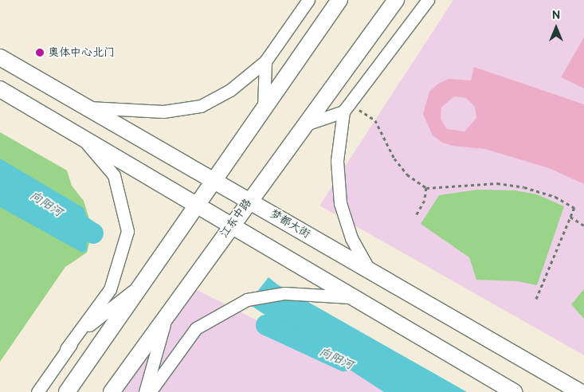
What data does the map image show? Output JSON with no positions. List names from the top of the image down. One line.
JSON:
{"streets":{"main road":["江东中路","梦都大街"]},"crossings":[["江东中路","梦都大街"]],"water":["向阳河"],"places":["奥体中心北门"],"north":"top"}
